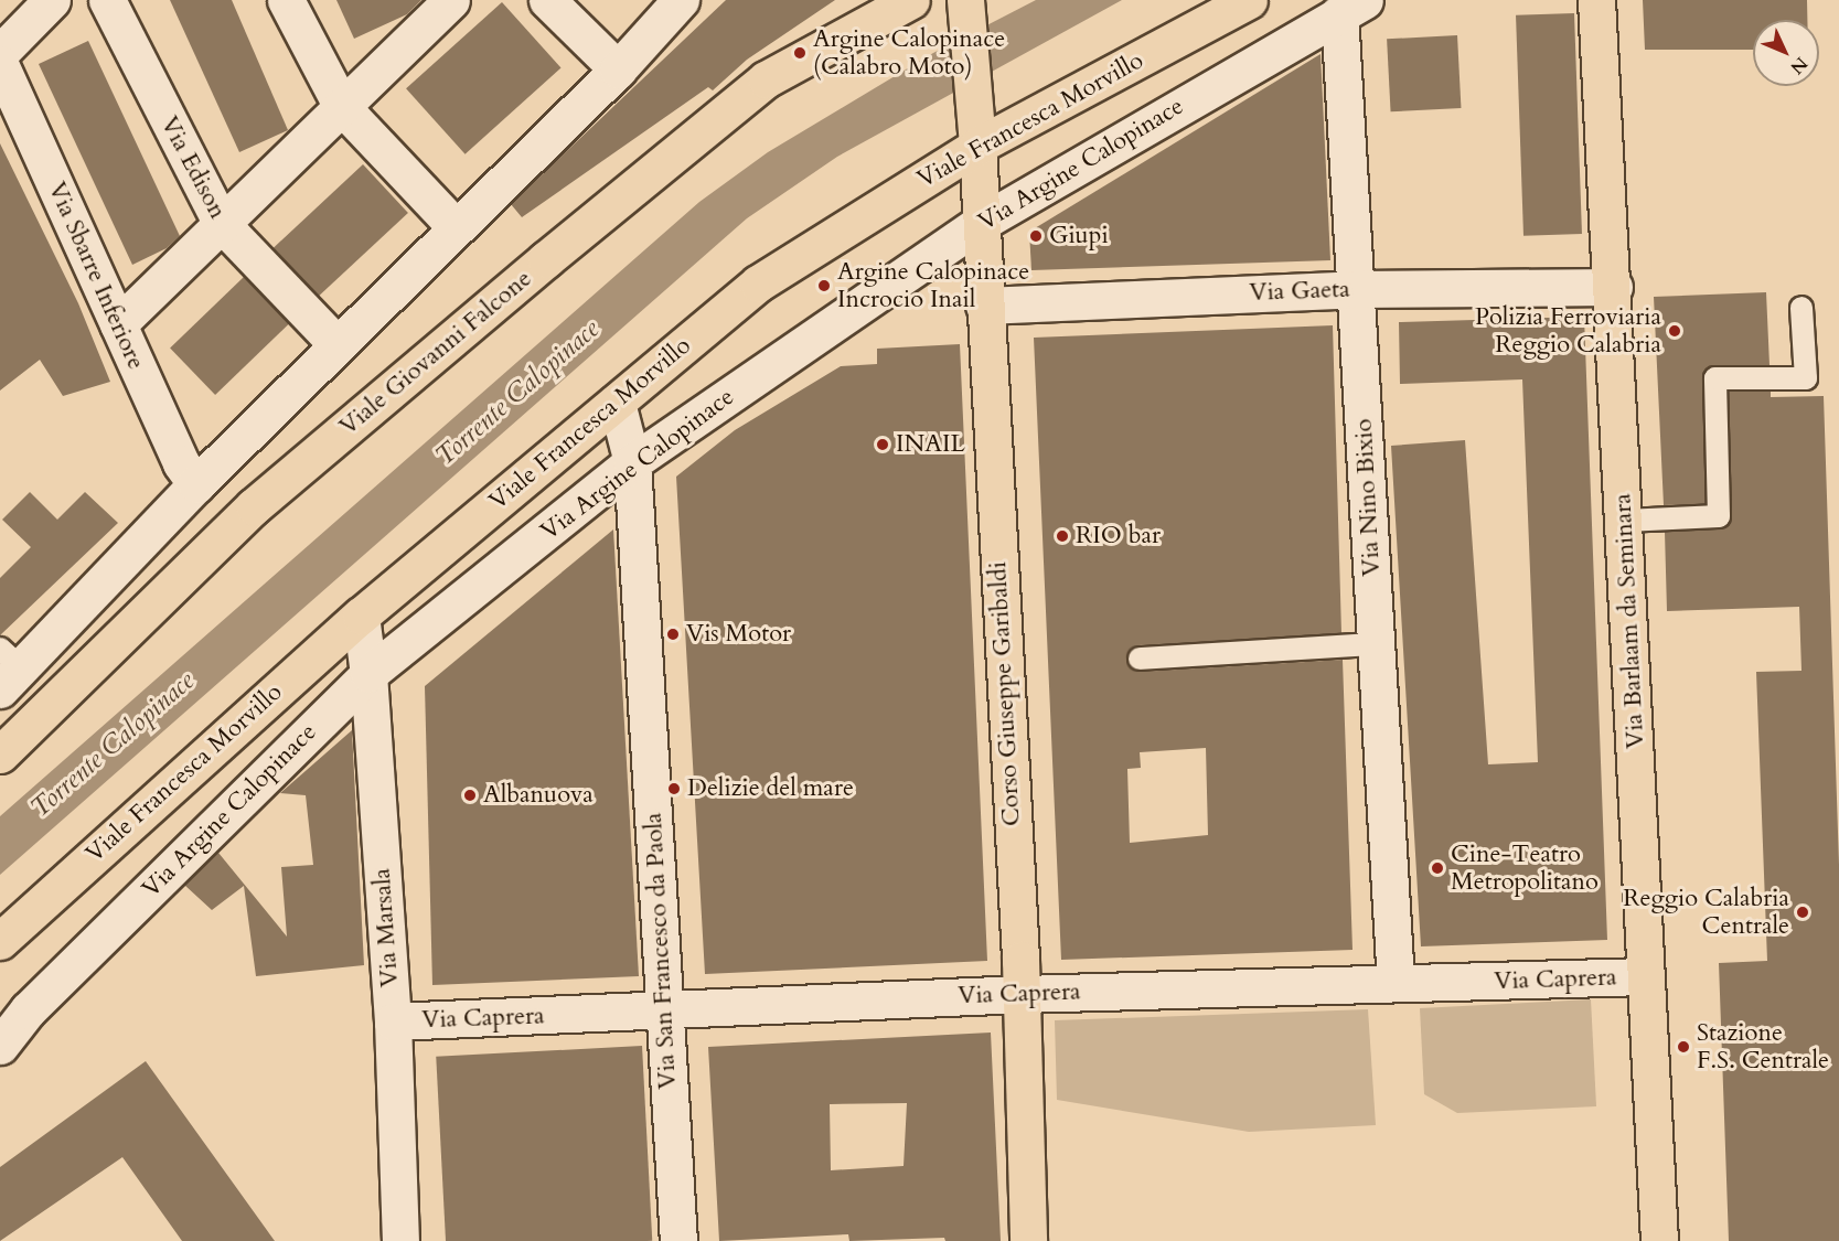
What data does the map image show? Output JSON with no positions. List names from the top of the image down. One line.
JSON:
{"streets":{"main road":["Viale Francesca Morvillo","Viale Giovanni Falcone","Via Barlaam da Seminara","Corso Giuseppe Garibaldi"],"street":["Via Argine Calopinace","Via Edison","Via Sbarre Inferiore","Via Gaeta","Via Nino Bixio","Via Marsala","Via San Francesco da Paola","Via Caprera"]},"crossings":[["Viale Francesca Morvillo","Corso Giuseppe Garibaldi"],["Viale Francesca Morvillo","Via Marsala"],["Viale Francesca Morvillo","Via San Francesco da Paola"],["Via Argine Calopinace","Via Nino Bixio"],["Via Argine Calopinace","Corso Giuseppe Garibaldi"],["Via Argine Calopinace","Via Marsala"],["Via Argine Calopinace","Via San Francesco da Paola"],["Via Gaeta","Via Nino Bixio"],["Via Gaeta","Via Barlaam da Seminara"],["Via Gaeta","Corso Giuseppe Garibaldi"],["Via Nino Bixio","Via Caprera"],["Via Barlaam da Seminara","Via Caprera"],["Corso Giuseppe Garibaldi","Via Caprera"],["Via Marsala","Via Caprera"],["Via San Francesco da Paola","Via Caprera"]],"water":["Torrente Calopinace"],"places":["Argine Calopinace (Calabro Moto)","Giupi","Argine Calopinace Incrocio Inail","Polizia Ferroviaria Reggio Calabria","INAIL","RIO bar","Vis Motor","Delizie del mare","Albanuova","Cine-Teatro Metropolitano","Reggio Calabria Centrale","Stazione F.S. Centrale"],"north":"bottom right"}
